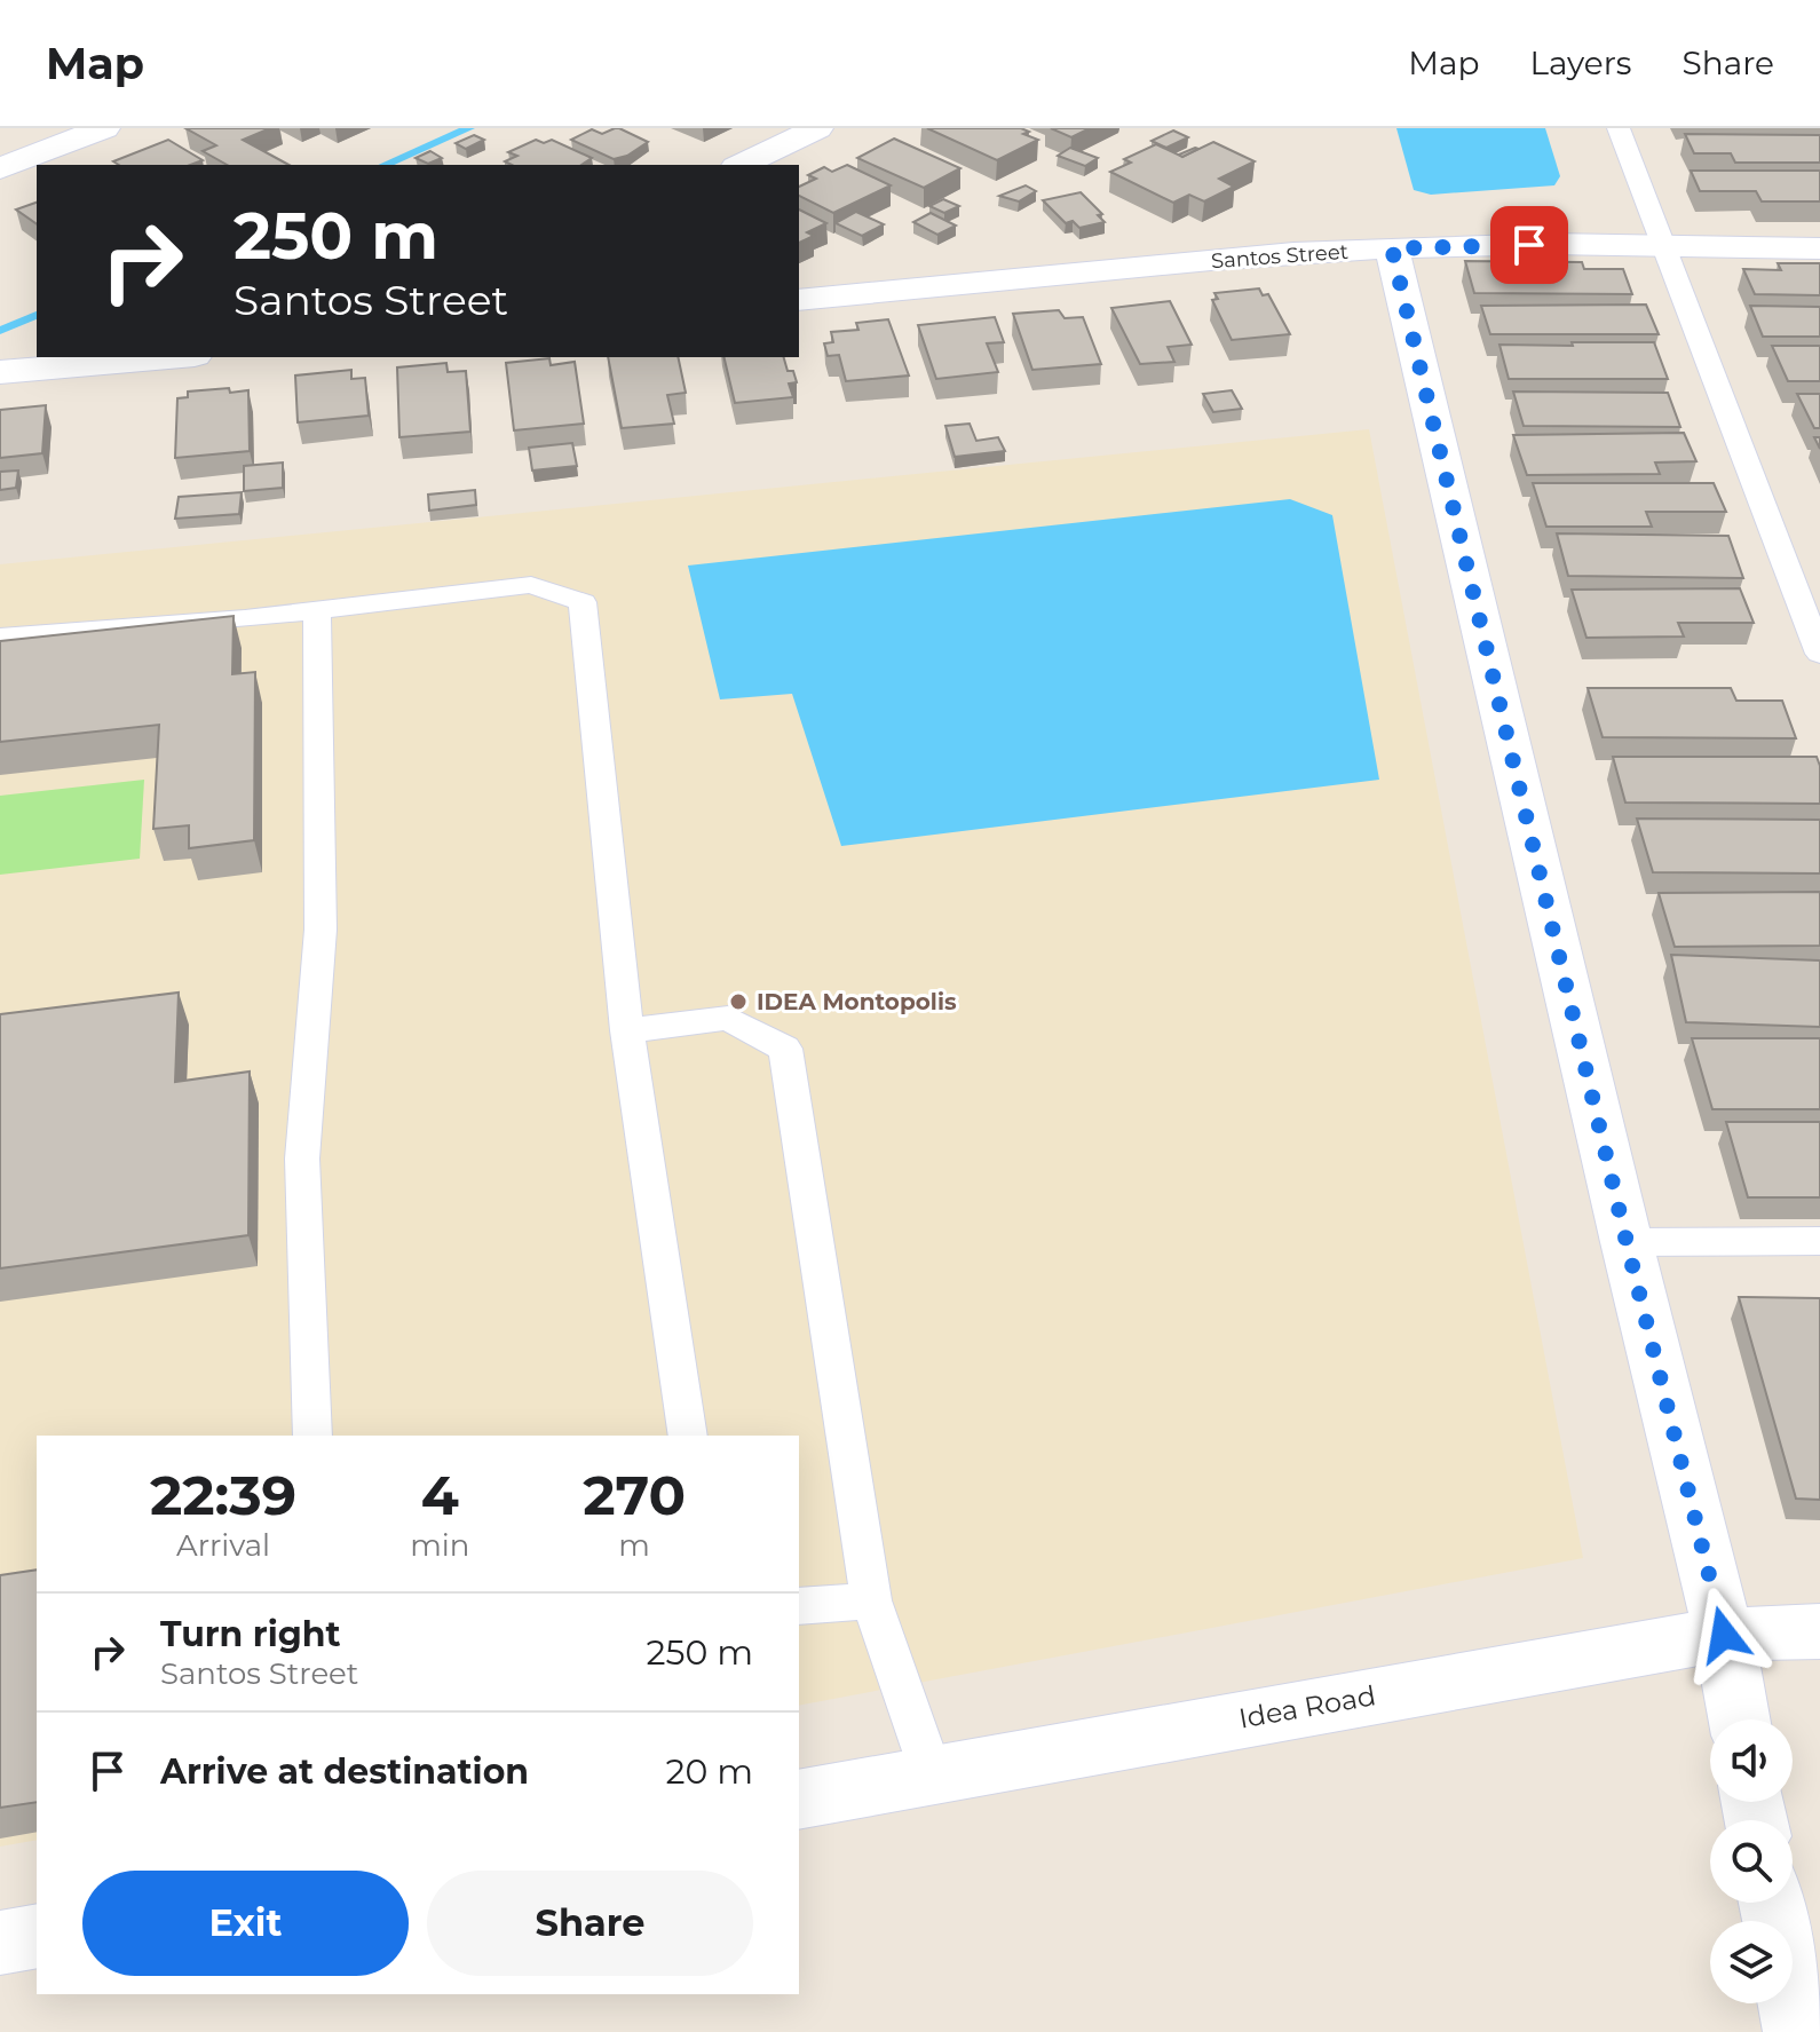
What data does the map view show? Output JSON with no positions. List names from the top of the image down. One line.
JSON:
{"streets":{"street":["Santos Street","Idea Road"]},"places":["IDEA Montopolis"],"page":{"header":"Map","nav":["Map","Layers","Share"],"turn":["250 m","Santos Street"],"eta":["22:39","Arrival","4","min","270","m"],"list":[{"name":"Turn right","note":"Santos Street","value":"250 m"},{"name":"Arrive at destination","value":"20 m"}],"buttons":["Exit","Share"]}}
